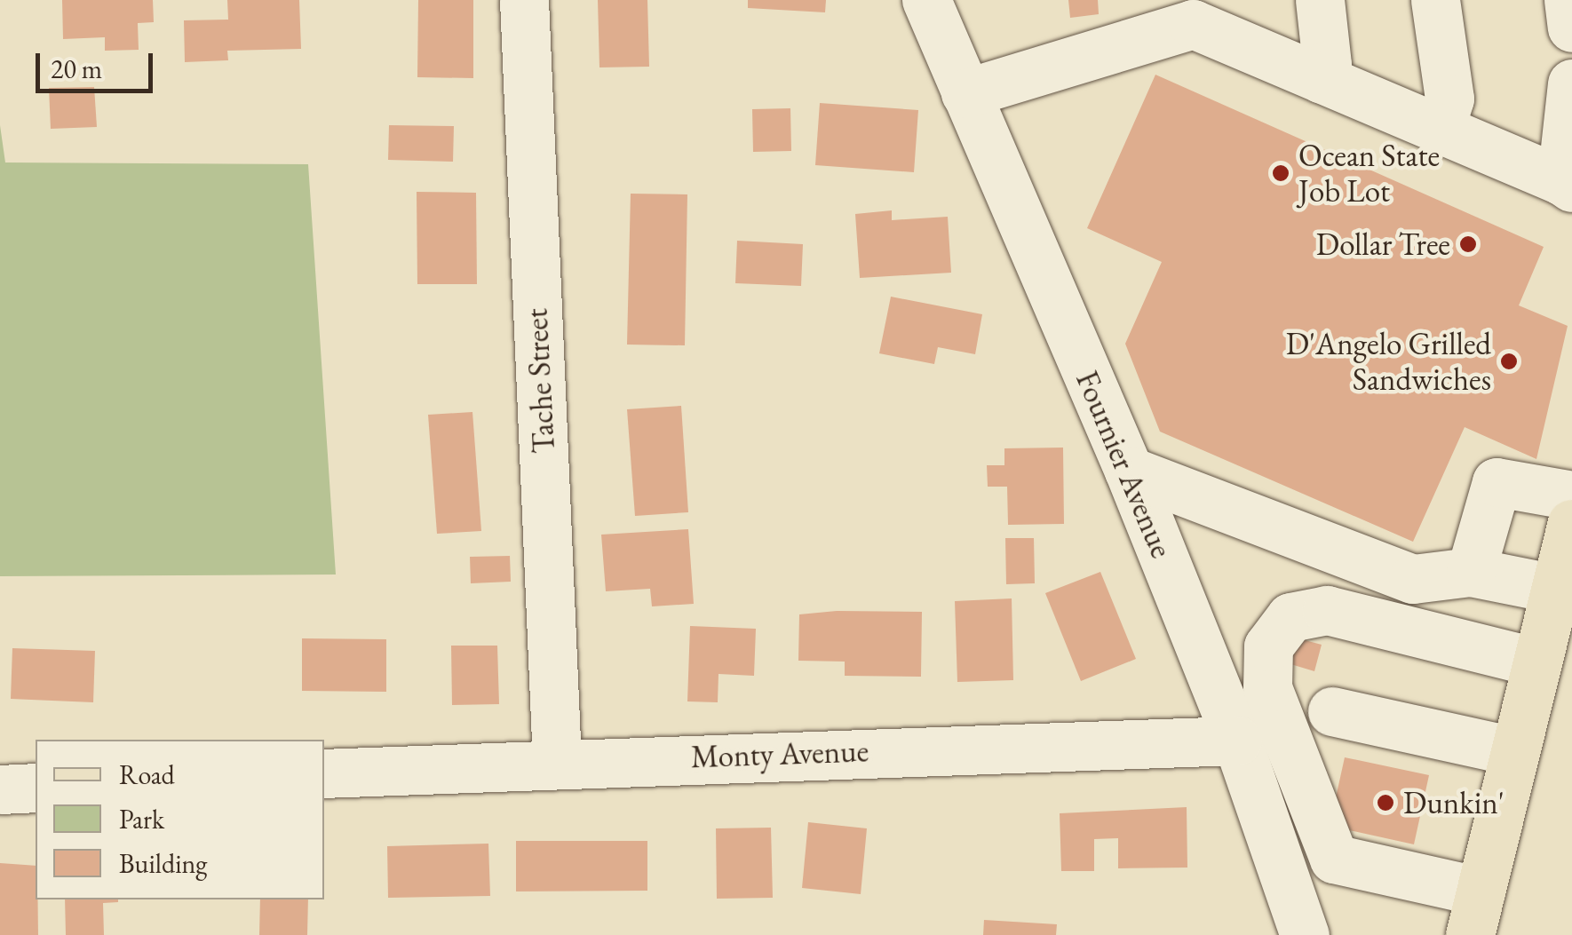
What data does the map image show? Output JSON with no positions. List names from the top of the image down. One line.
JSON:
{"streets":{"street":["Tache Street","Fournier Avenue","Monty Avenue"]},"crossings":[["Tache Street","Monty Avenue"],["Fournier Avenue","Monty Avenue"]],"places":["Ocean State Job Lot","Dollar Tree","D'Angelo Grilled Sandwiches","Dunkin'"],"legend":["Road","Park","Building"],"scale_bar":"20 m"}
